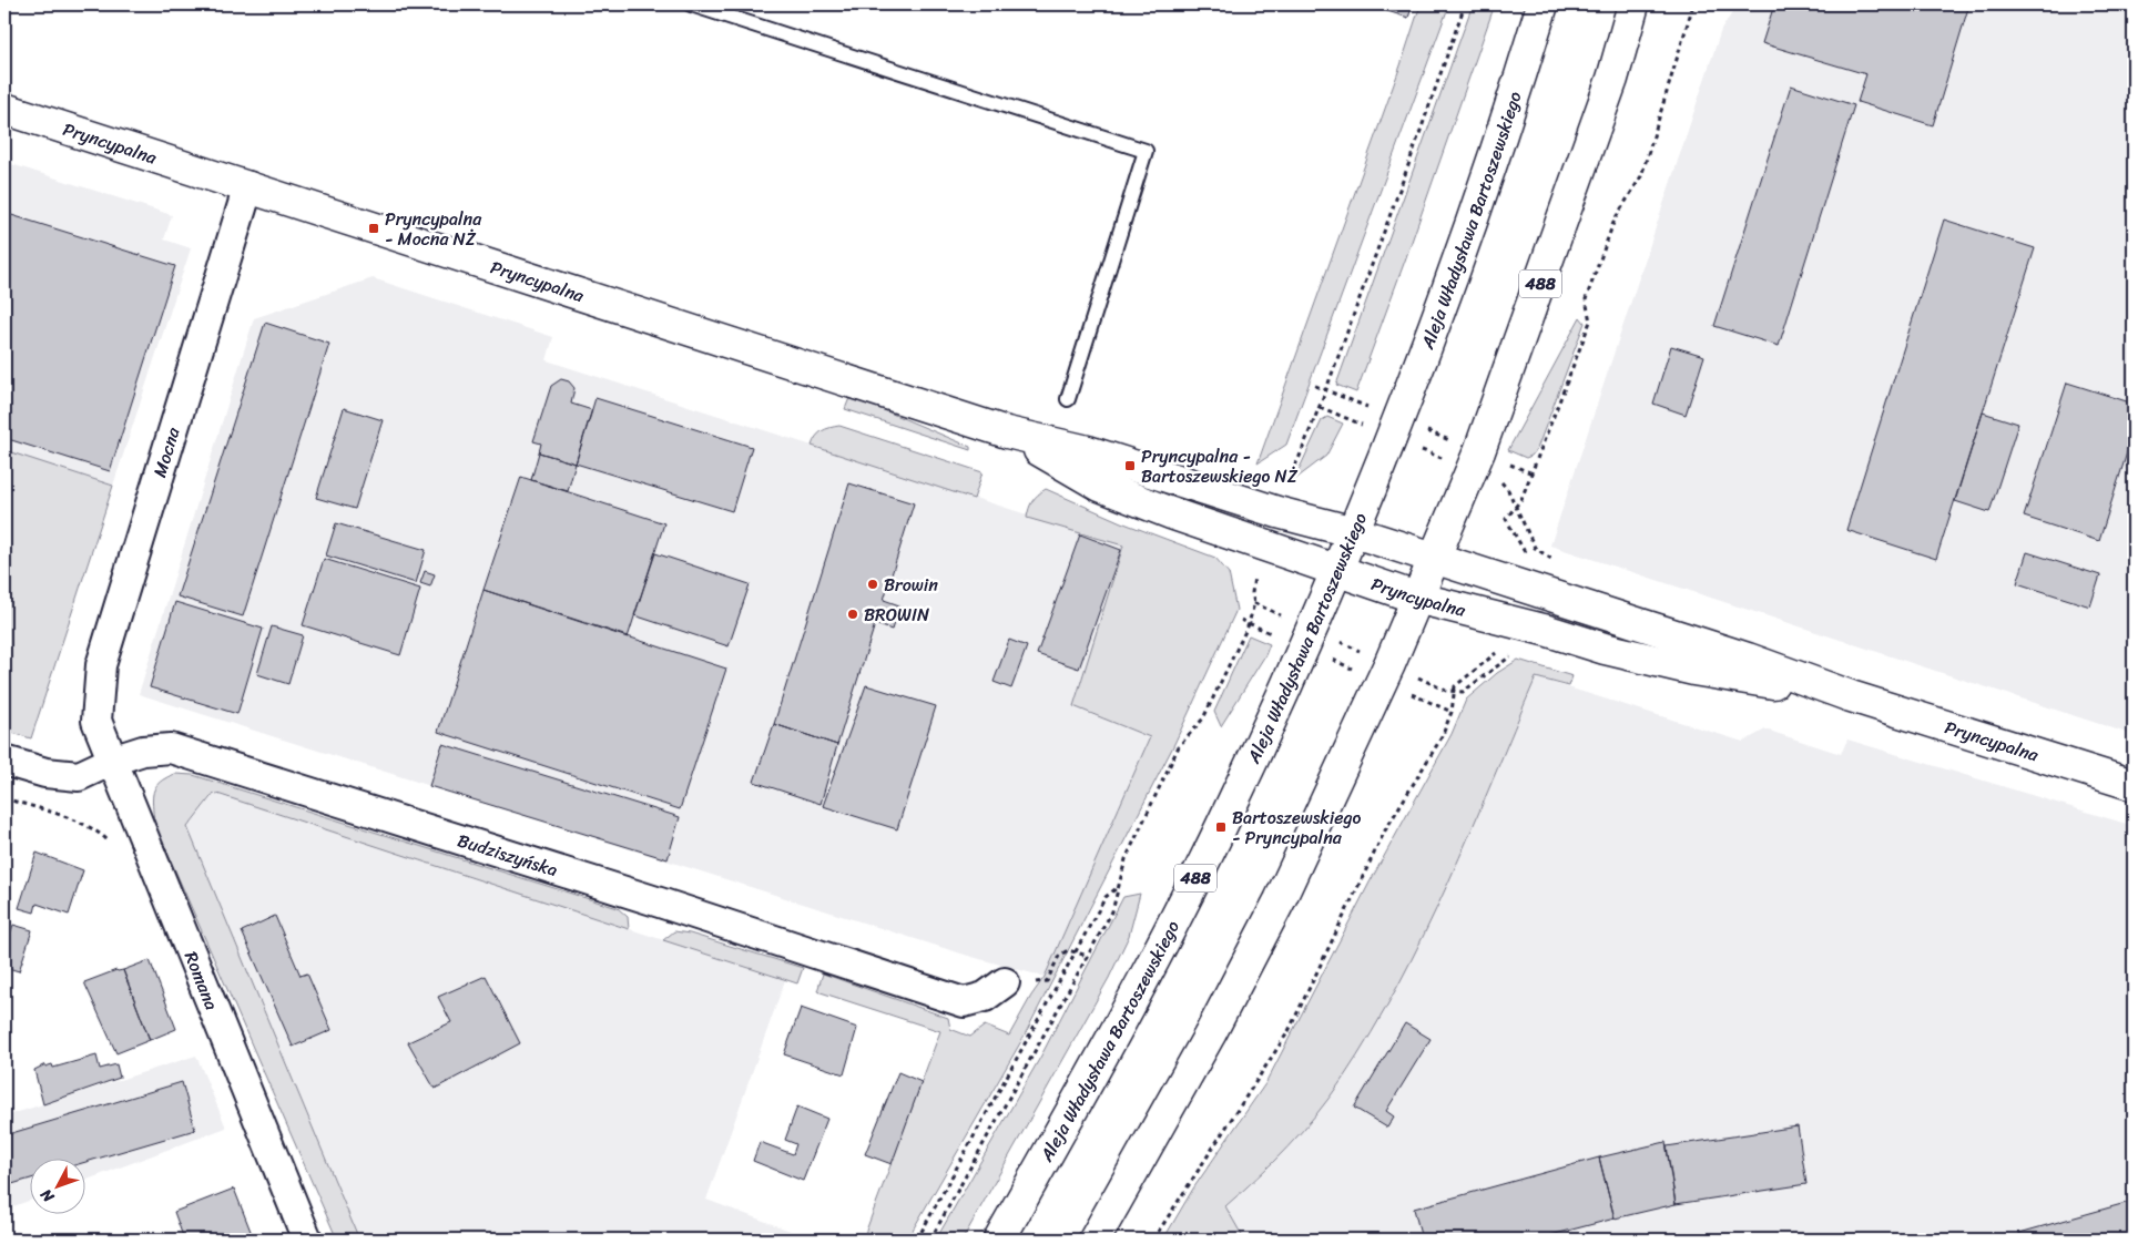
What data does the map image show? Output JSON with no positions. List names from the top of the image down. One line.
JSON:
{"streets":{"street":["Pryncypalna","Aleja Władysława Bartoszewskiego","488","Mocna","Budziszyńska","Romana"]},"crossings":[["Pryncypalna","Aleja Władysława Bartoszewskiego"],["Pryncypalna","488"],["Pryncypalna","Mocna"],["Mocna","Romana"],["Budziszyńska","Romana"]],"places":{"transit":["Pryncypalna - Mocna NŻ","Pryncypalna - Bartoszewskiego NŻ","Bartoszewskiego - Pryncypalna"],"other":["Browin","BROWIN"]},"north":"bottom left"}
